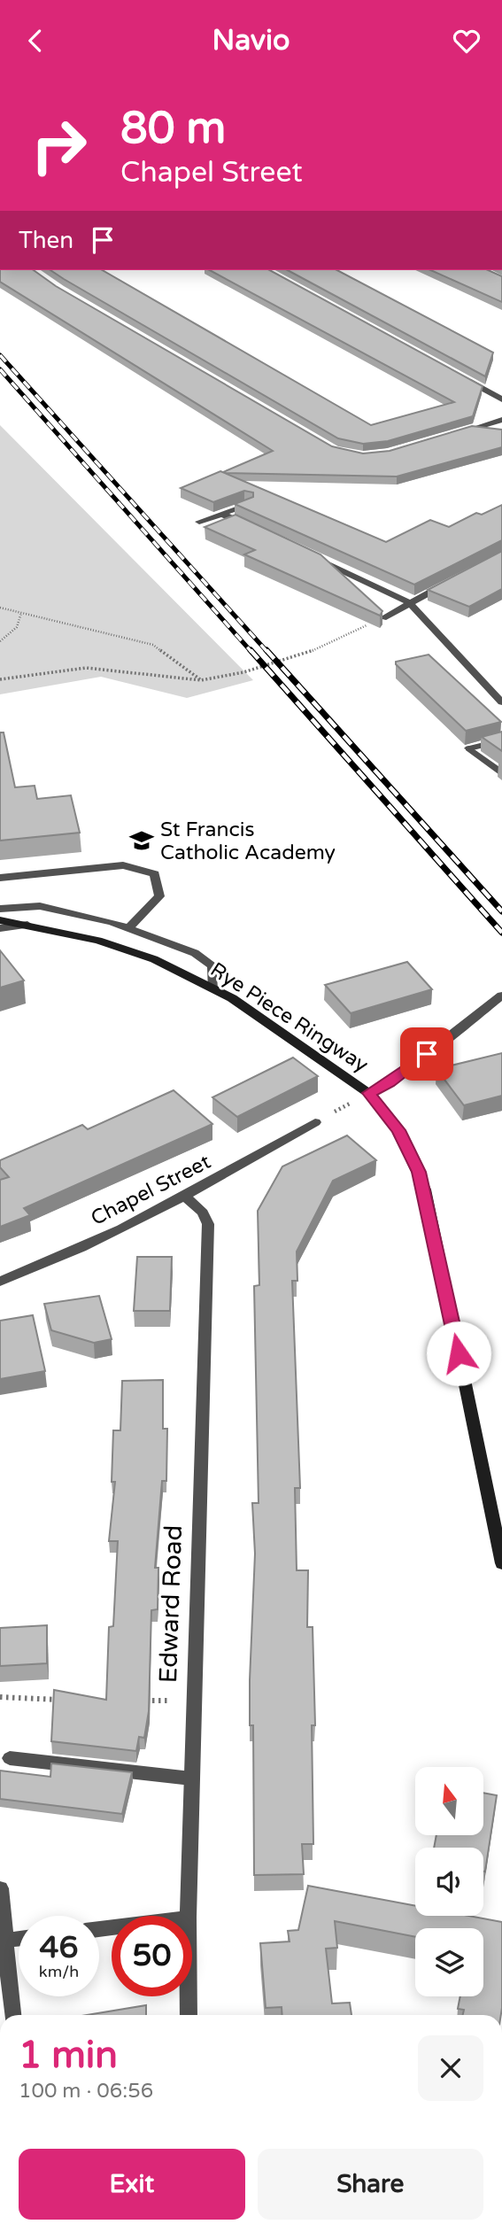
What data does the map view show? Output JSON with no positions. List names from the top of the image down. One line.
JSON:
{"streets":{"main road":["Rye Piece Ringway"],"street":["Chapel Street","Edward Road"]},"crossings":[["Chapel Street","Edward Road"]],"places":{"school or university":["St Francis Catholic Academy"]},"north":"top","page":{"header":"Navio","turn":["80 m","Chapel Street"],"then":"Then","speed":"46 km/h","limit":"50","heading":["1 min","100 m · 06:56"],"buttons":["Exit","Share"]}}
